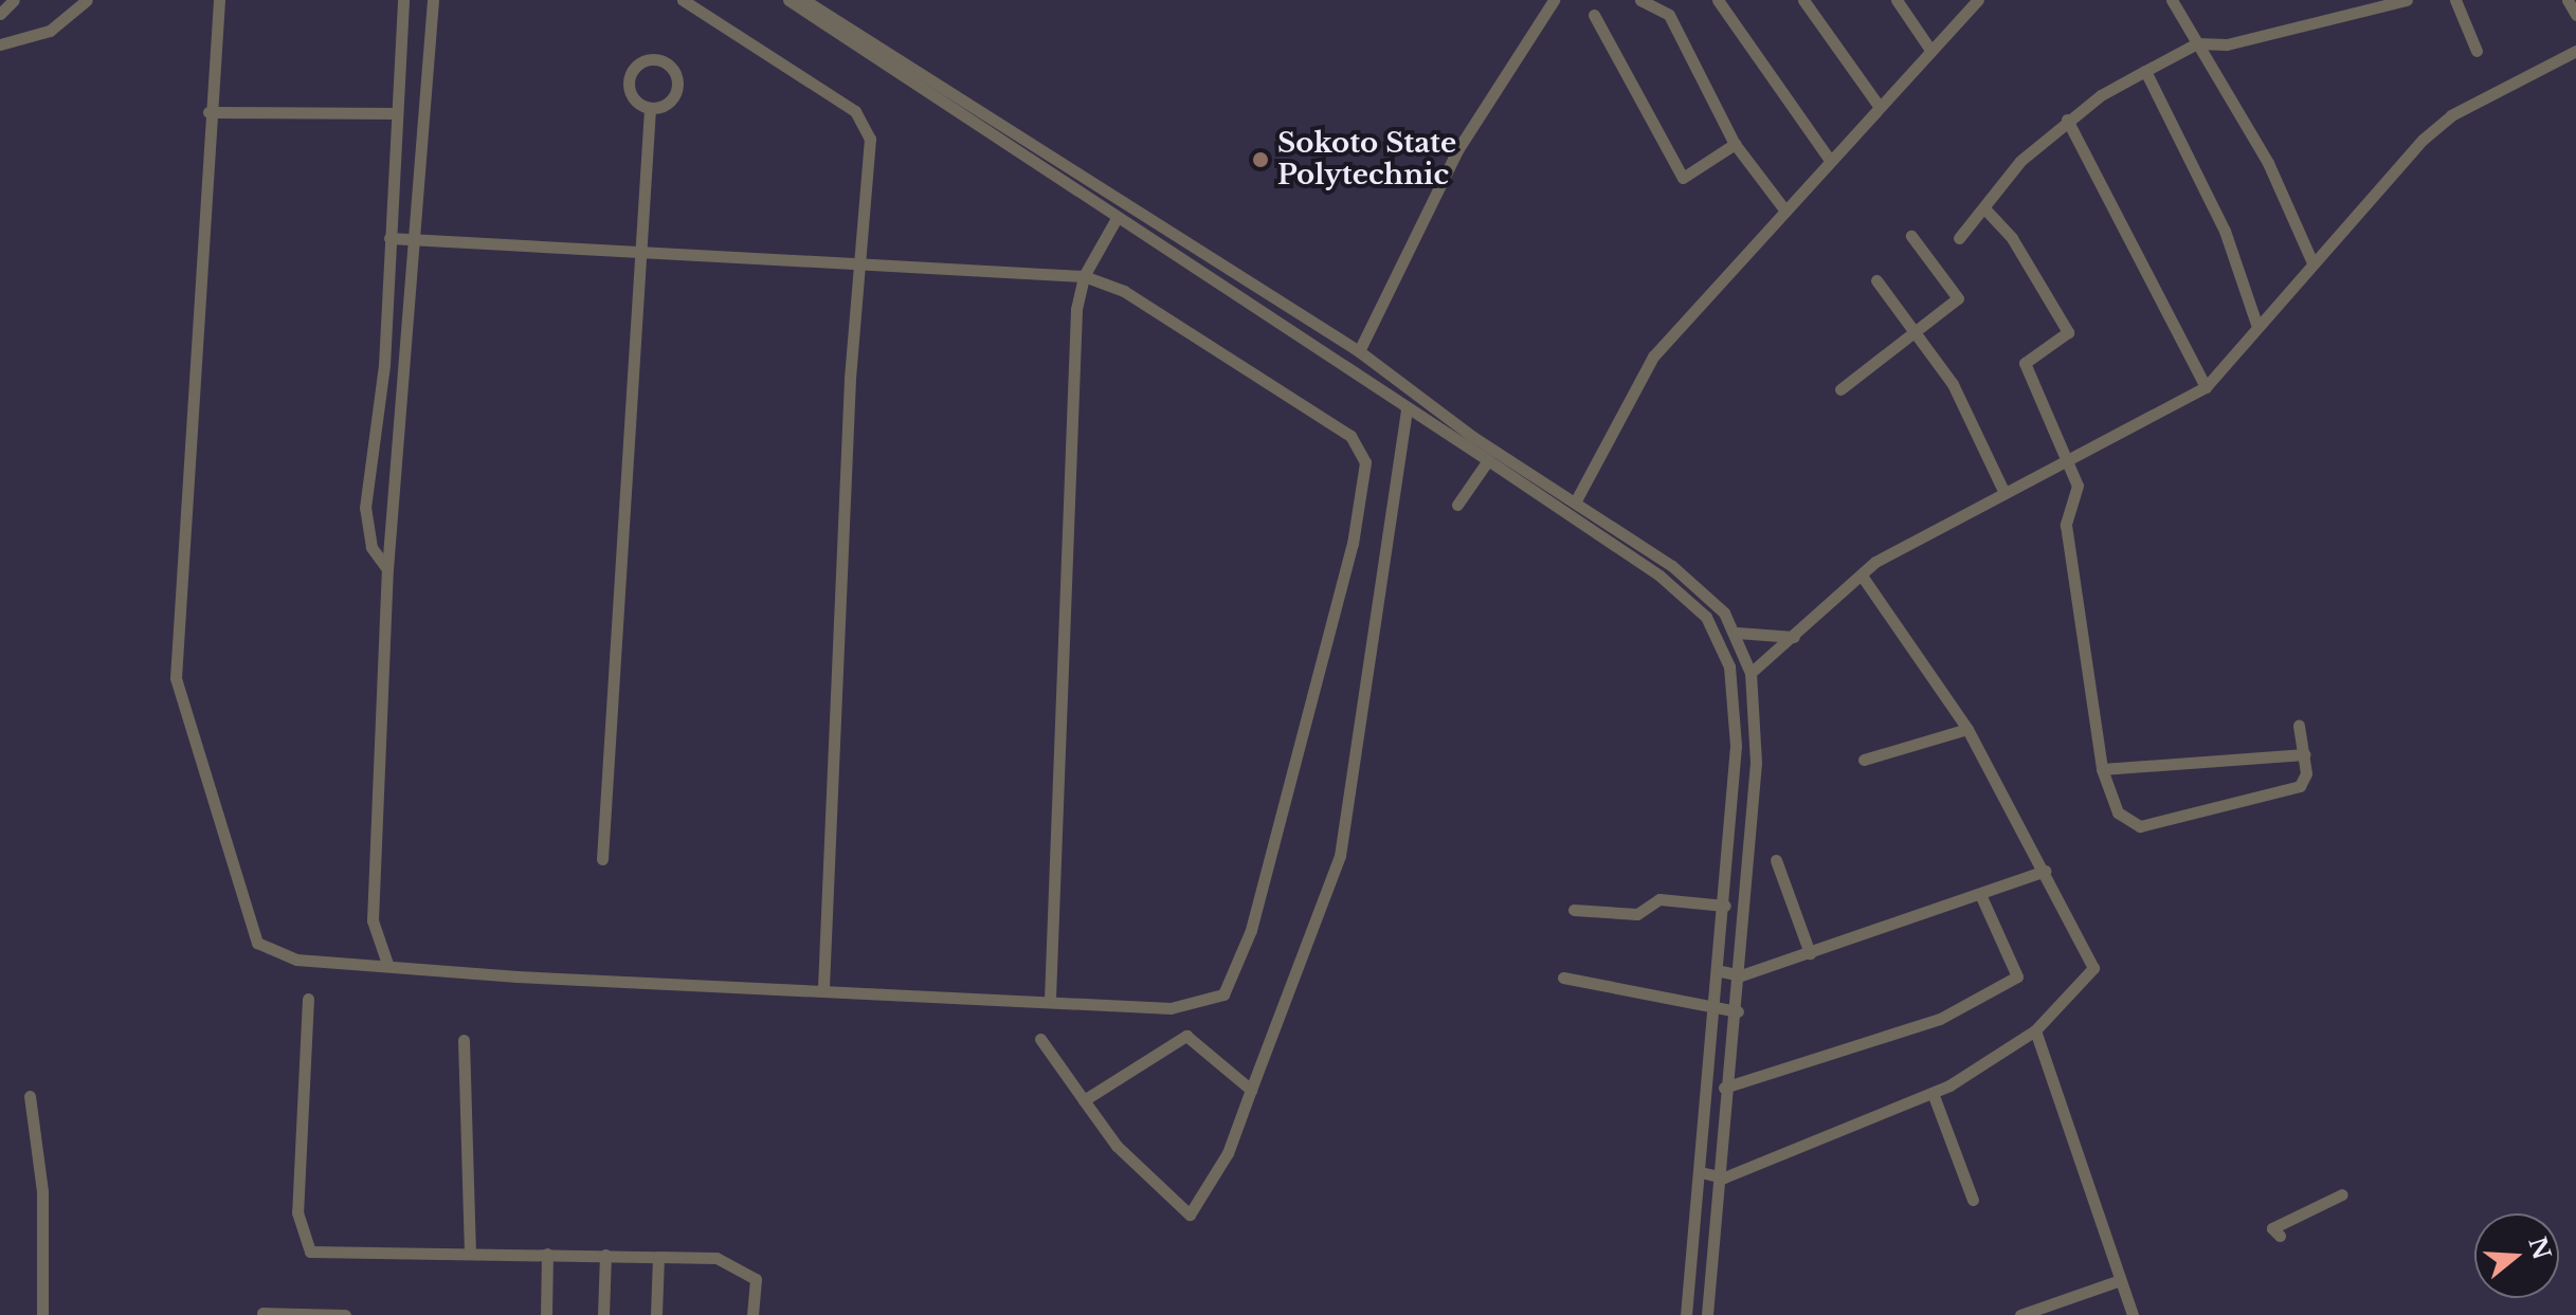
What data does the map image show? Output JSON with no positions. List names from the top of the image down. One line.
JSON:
{"places":["Sokoto State Polytechnic"],"north":"right"}
